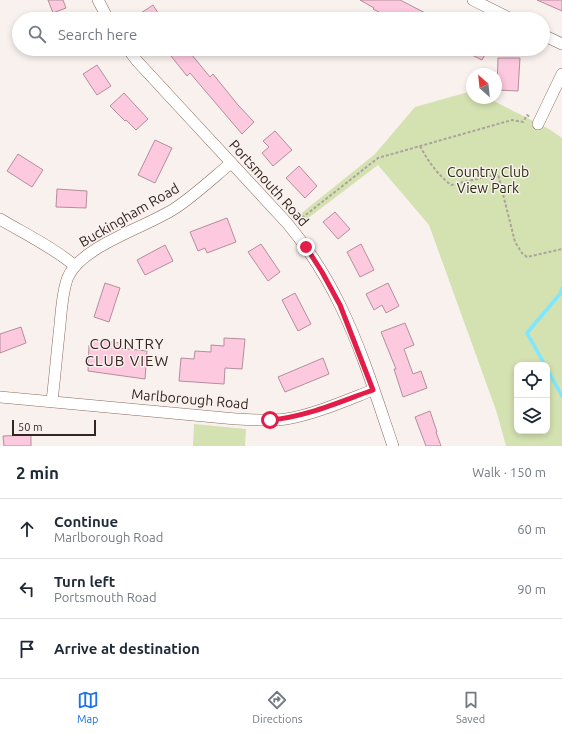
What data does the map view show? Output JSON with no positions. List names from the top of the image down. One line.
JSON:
{"streets":{"street":["Portsmouth Road","Buckingham Road","Marlborough Road"]},"crossings":[["Portsmouth Road","Buckingham Road"],["Portsmouth Road","Marlborough Road"],["Buckingham Road","Marlborough Road"]],"districts":["COUNTRY CLUB VIEW"],"parks":["Country Club View Park"],"scale_bar":"50 m","north":"top left","page":{"search":"Search here","scale":"50 m","heading":["2 min","Walk · 150 m"],"list":[["Continue","Marlborough Road","60 m"],["Turn left","Portsmouth Road","90 m"],"Arrive at destination"],"nav":["Map","Directions","Saved"]}}
